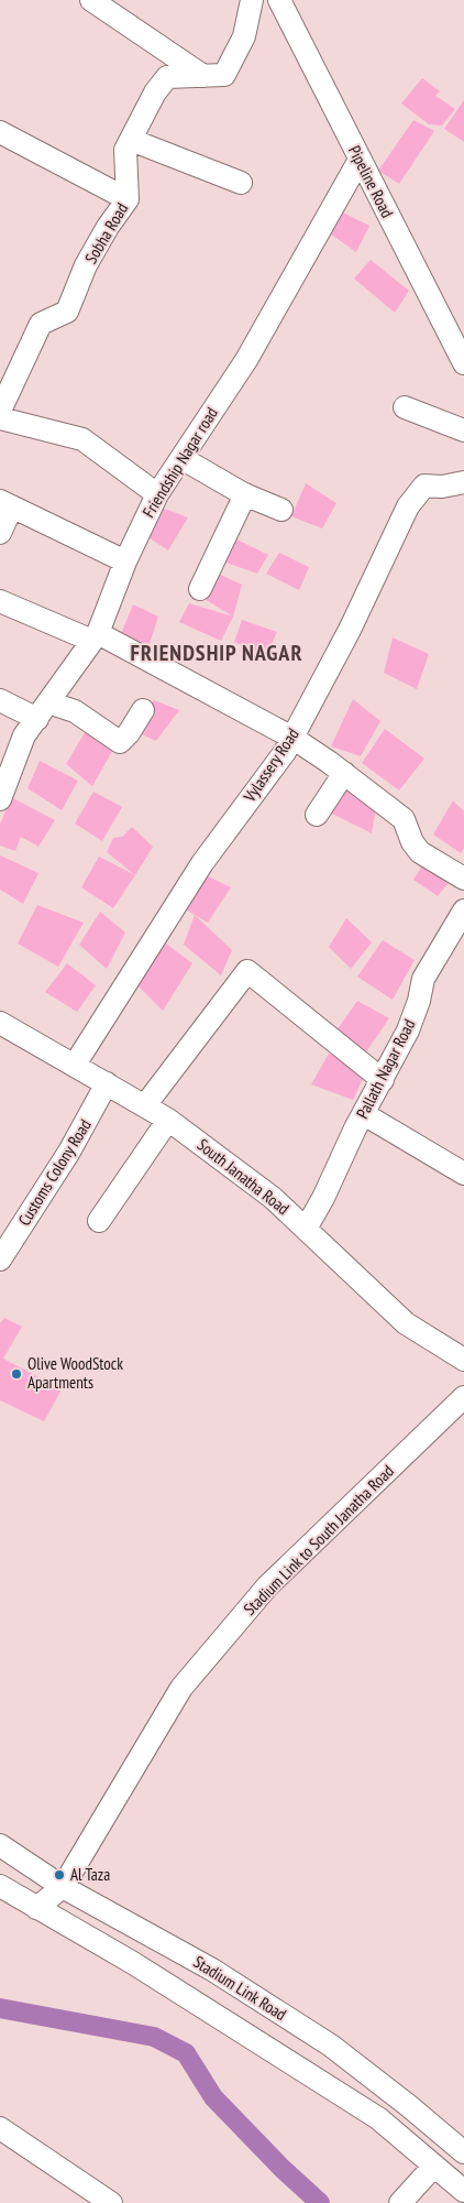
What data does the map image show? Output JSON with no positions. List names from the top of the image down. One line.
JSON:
{"streets":{"street":["Pipeline Road","Sobha Road","Friendship Nagar road","Vylassery Road","Pallath Nagar Road","Customs Colony Road","South Janatha Road","Stadium Link to South Janatha Road","Stadium Link Road"]},"crossings":[["Pipeline Road","Friendship Nagar road"],["Vylassery Road","South Janatha Road"],["Pallath Nagar Road","South Janatha Road"],["Customs Colony Road","South Janatha Road"],["Stadium Link to South Janatha Road","Stadium Link Road"]],"districts":["FRIENDSHIP NAGAR"],"places":["Olive WoodStock Apartments","Al Taza"]}
